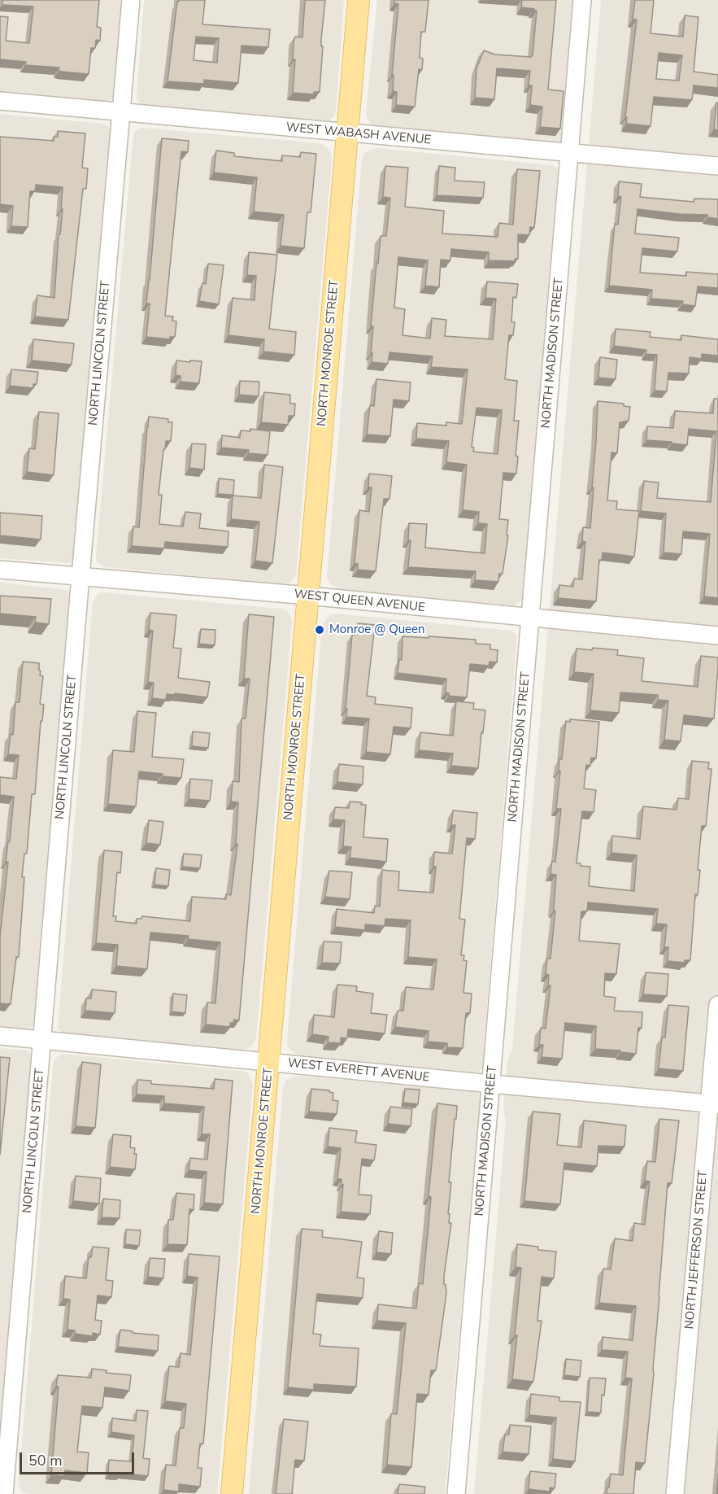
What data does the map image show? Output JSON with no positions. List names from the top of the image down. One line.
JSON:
{"streets":{"main road":["NORTH MONROE STREET"],"street":["WEST WABASH AVENUE","NORTH LINCOLN STREET","NORTH MADISON STREET","WEST QUEEN AVENUE","WEST EVERETT AVENUE","NORTH JEFFERSON STREET"]},"crossings":[["WEST WABASH AVENUE","NORTH LINCOLN STREET"],["WEST WABASH AVENUE","NORTH MONROE STREET"],["WEST WABASH AVENUE","NORTH MADISON STREET"],["NORTH LINCOLN STREET","WEST QUEEN AVENUE"],["NORTH LINCOLN STREET","WEST EVERETT AVENUE"],["NORTH MONROE STREET","WEST QUEEN AVENUE"],["NORTH MONROE STREET","WEST EVERETT AVENUE"],["NORTH MADISON STREET","WEST QUEEN AVENUE"],["NORTH MADISON STREET","WEST EVERETT AVENUE"],["WEST EVERETT AVENUE","NORTH JEFFERSON STREET"]],"places":["Monroe @ Queen"],"scale_bar":"50 m"}
